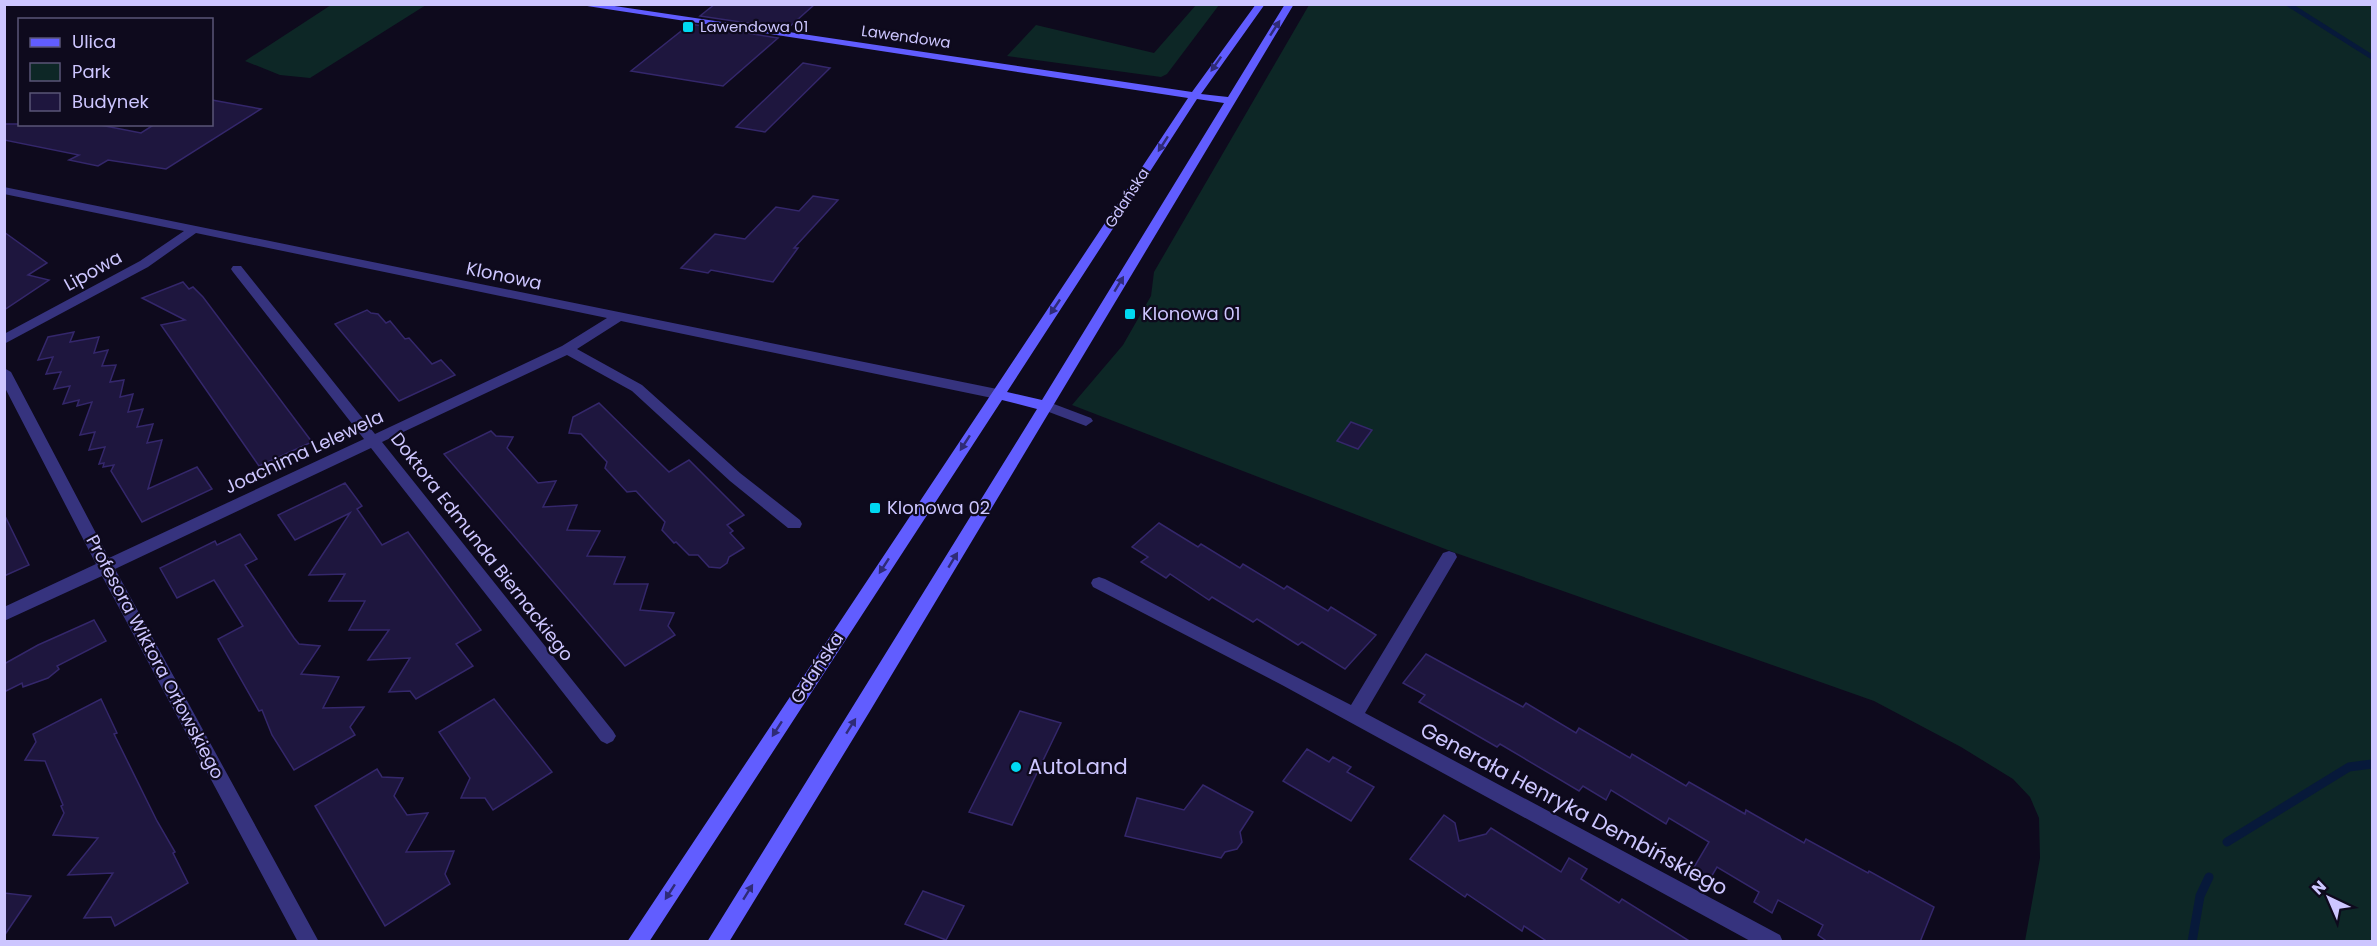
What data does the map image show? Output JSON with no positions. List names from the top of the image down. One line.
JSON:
{"streets":{"main road":["Lawendowa","Gdańska"],"street":["Lipowa","Klonowa","Joachima Lelewela","Doktora Edmunda Biernackiego","Profesora Wiktora Orłowskiego","Generała Henryka Dembińskiego"]},"crossings":[["Lawendowa","Gdańska"],["Gdańska","Klonowa"],["Lipowa","Klonowa"],["Klonowa","Joachima Lelewela"],["Joachima Lelewela","Doktora Edmunda Biernackiego"],["Joachima Lelewela","Profesora Wiktora Orłowskiego"]],"places":{"transit":["Lawendowa 01","Klonowa 01","Klonowa 02"],"other":["AutoLand"]},"legend":["Ulica","Park","Budynek"],"north":"top left"}
